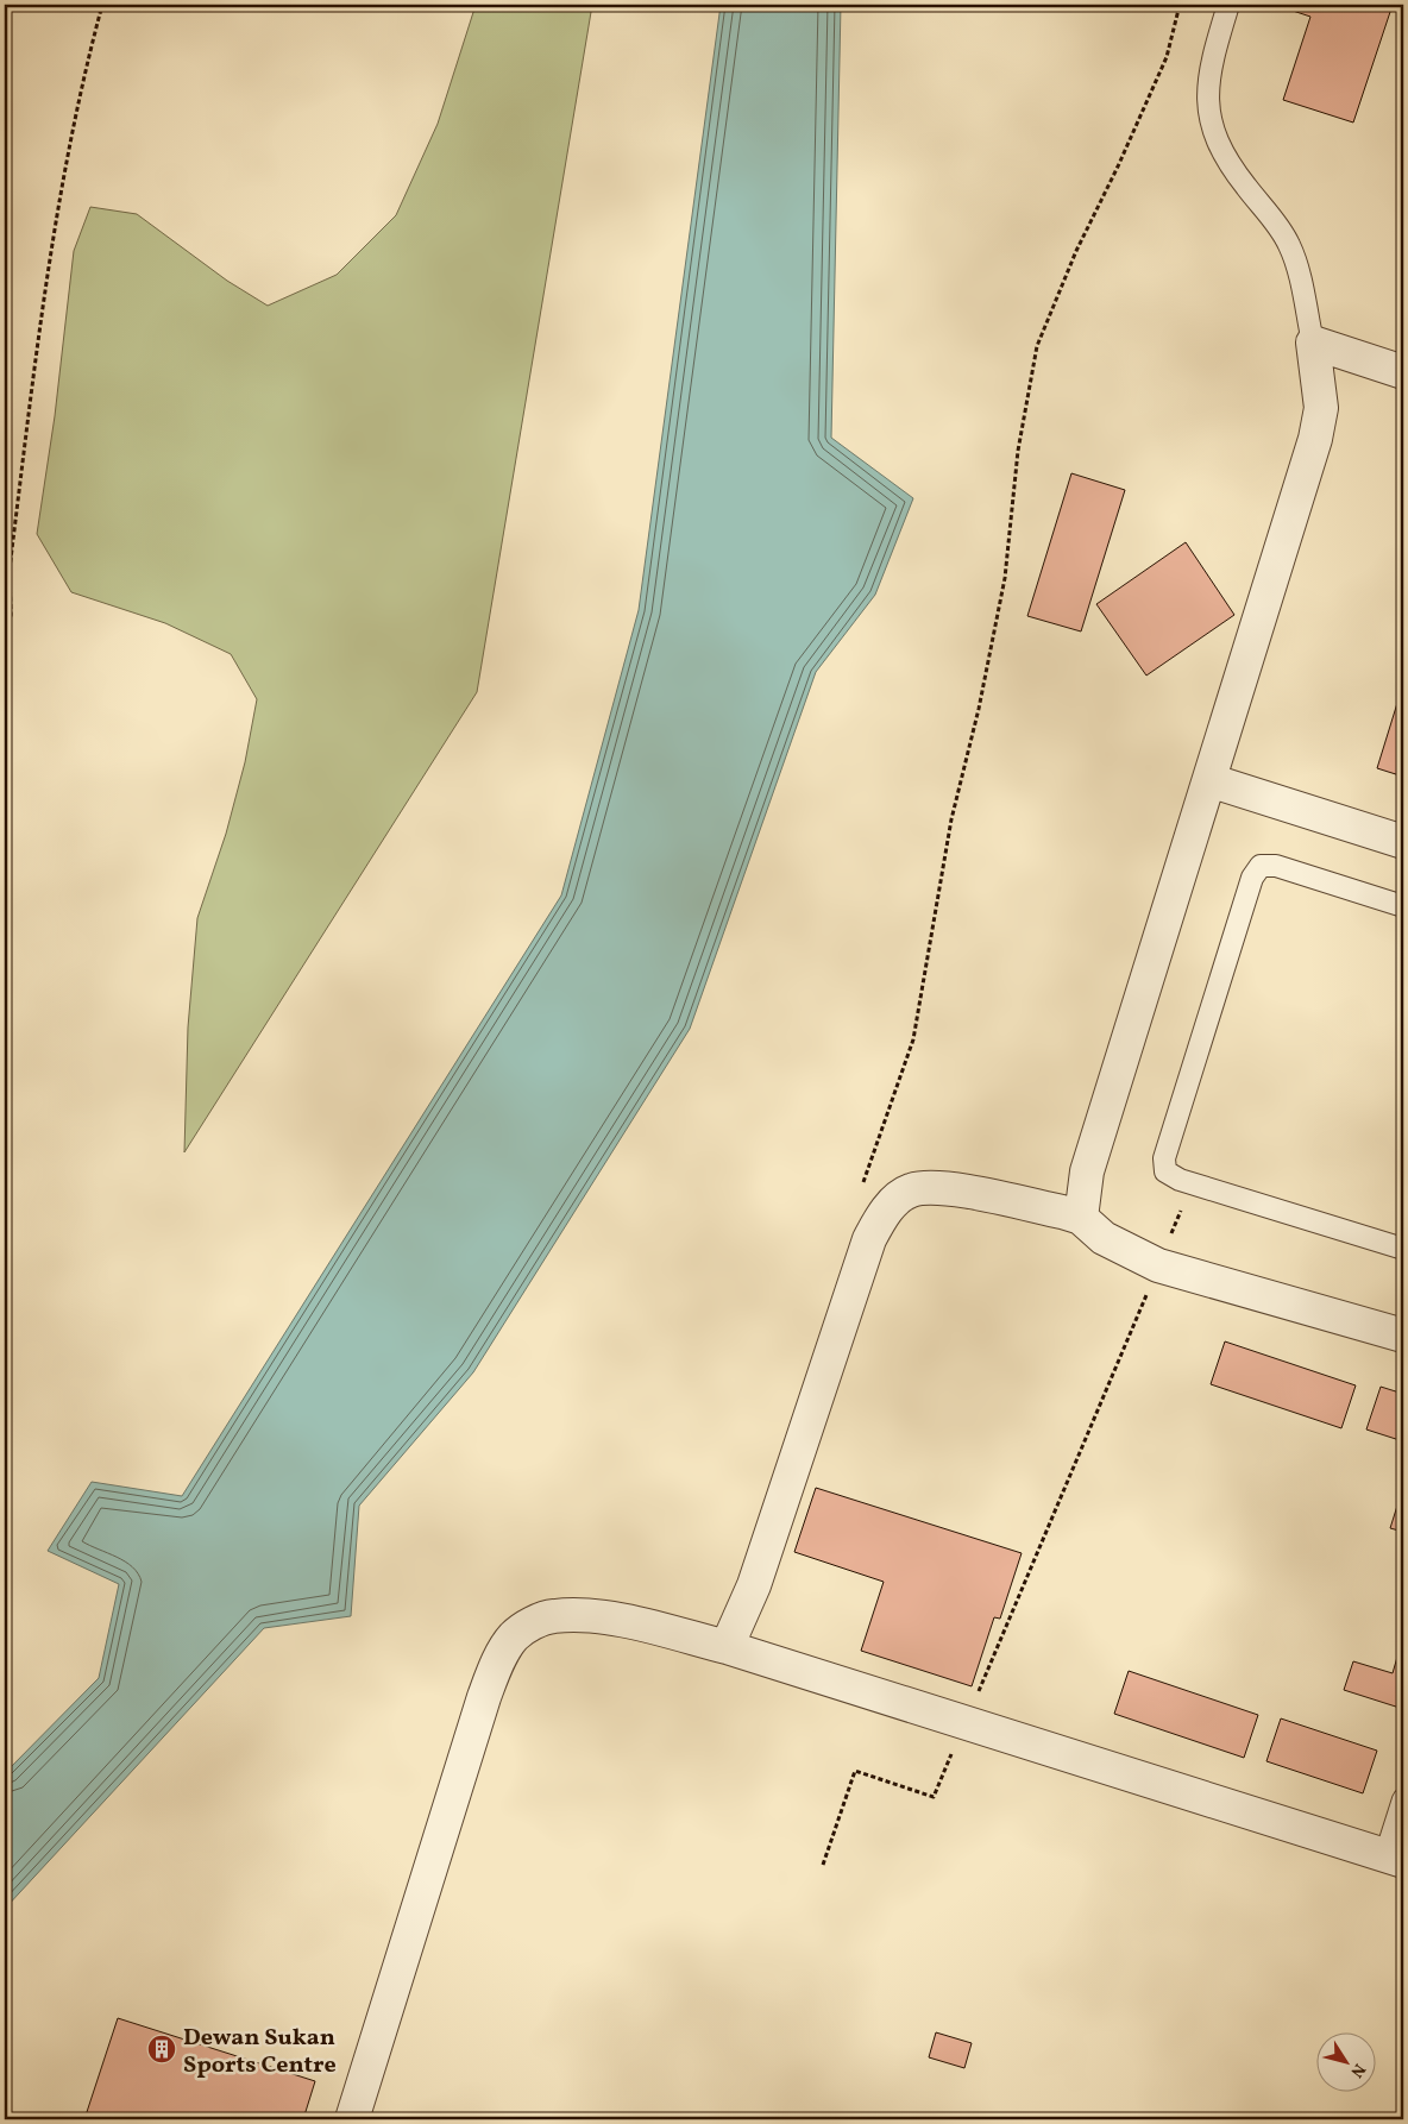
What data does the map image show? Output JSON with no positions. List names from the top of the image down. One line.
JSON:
{"places":{"building":["Dewan Sukan Sports Centre"]},"north":"bottom right"}
